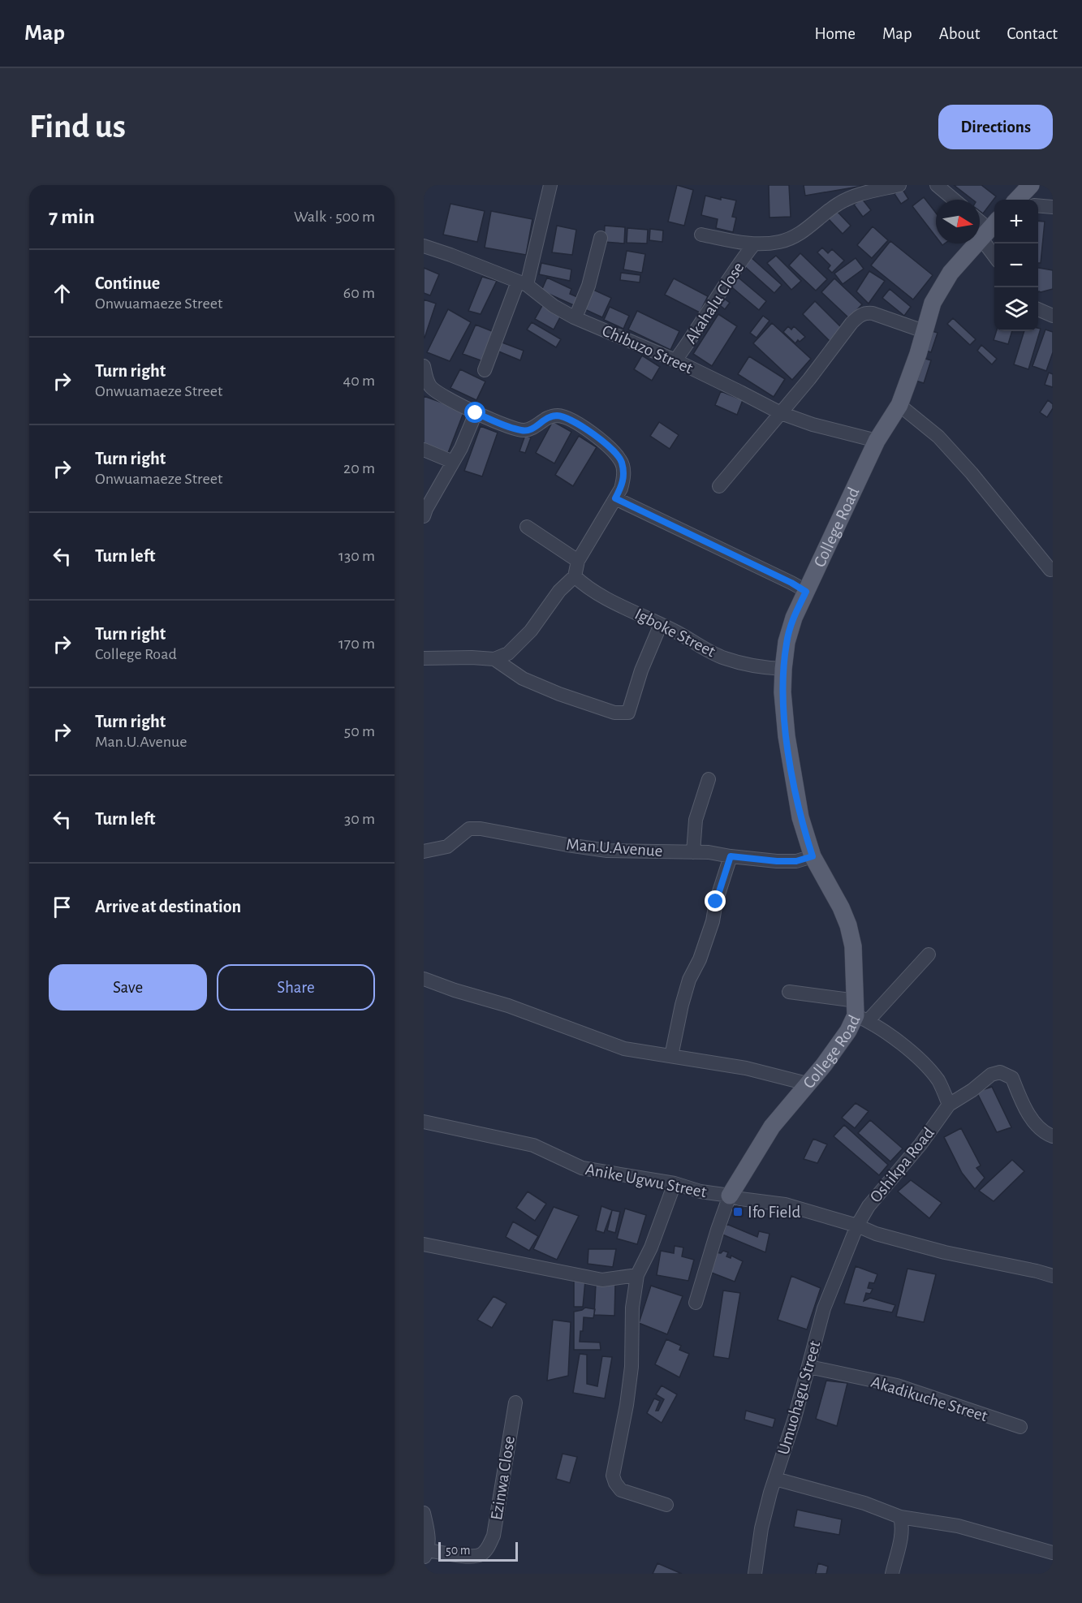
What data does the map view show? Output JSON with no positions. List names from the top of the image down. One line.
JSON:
{"streets":{"main road":["College Road"],"street":["Akahalu Close","Chibuzo Street","Igboke Street","Man.U.Avenue","Oshikpa Road","Anike Ugwu Street","Umuohagu Street","Akadikuche Street","Ezinwa Close"]},"crossings":[["Akahalu Close","Chibuzo Street"],["Chibuzo Street","College Road"],["College Road","Igboke Street"],["College Road","Man.U.Avenue"],["College Road","Anike Ugwu Street"],["Oshikpa Road","Anike Ugwu Street"],["Oshikpa Road","Umuohagu Street"],["Anike Ugwu Street","Umuohagu Street"],["Umuohagu Street","Akadikuche Street"]],"places":{"transit":["Ifo Field"]},"scale_bar":"50 m","north":"right","page":{"header":"Map","nav":["Home","Map","About","Contact"],"buttons":["Directions",["Save","Share"]],"title":"Find us","heading":["7 min","Walk · 500 m"],"map_buttons":["+","−"],"list":[["Continue","Onwuamaeze Street","60 m"],["Turn right","Onwuamaeze Street","40 m"],["Turn right","Onwuamaeze Street","20 m"],["Turn left","130 m"],["Turn right","College Road","170 m"],["Turn right","Man.U.Avenue","50 m"],["Turn left","30 m"],"Arrive at destination"],"scale":"50 m"}}
